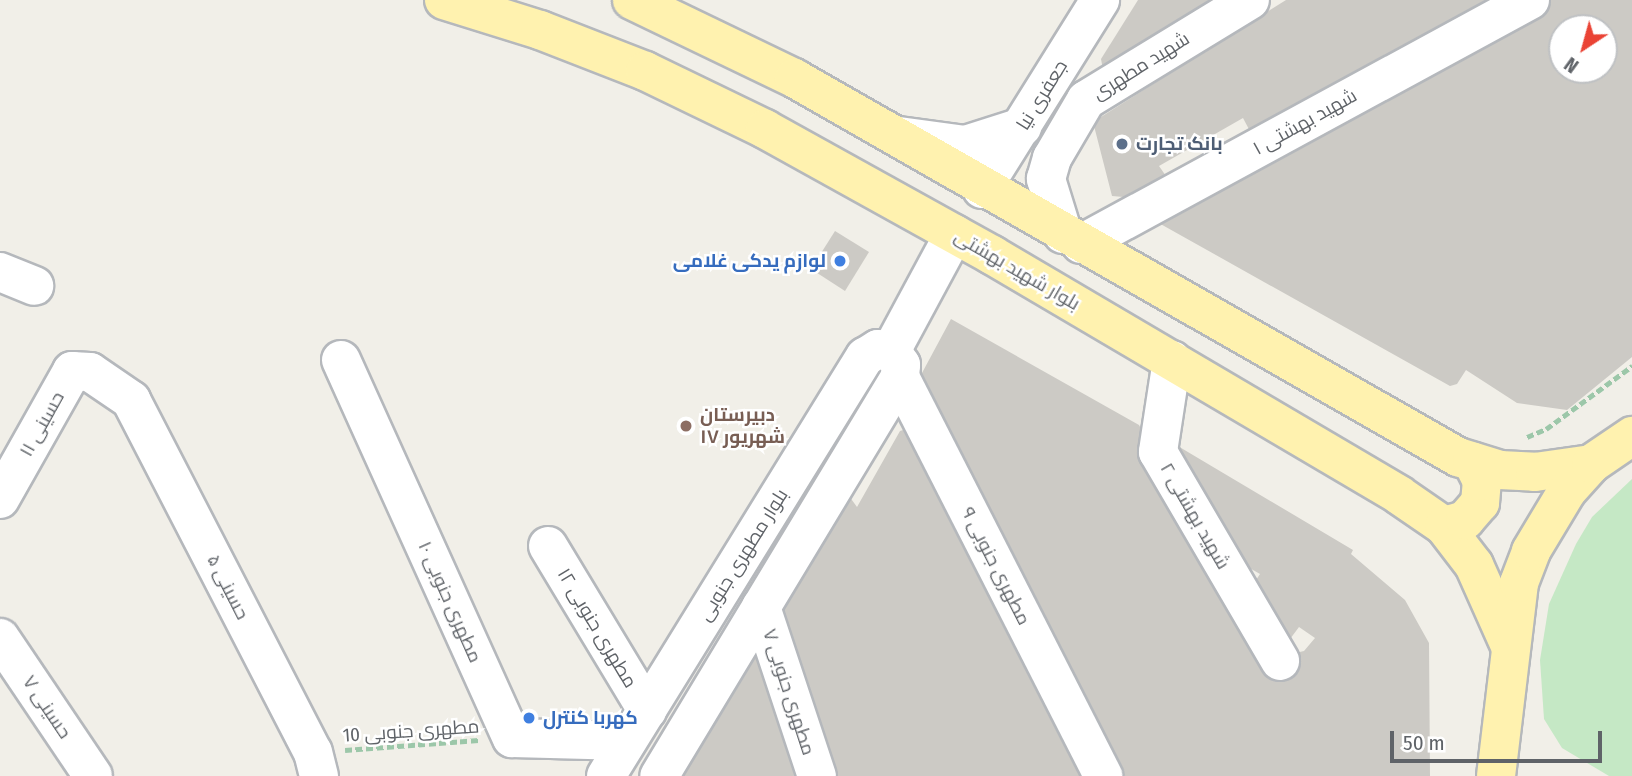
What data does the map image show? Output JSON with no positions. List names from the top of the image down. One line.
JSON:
{"streets":{"main road":["بلوار شهید بهشتی"],"street":["شهید مطهری","جعفری نیا","شهید بهشتی ۱","حسینی ۱۱","شهید بهشتی ۲","بلوار مطهری جنوبی","مطهری جنوبی ۹","حسینی ۵","مطهری جنوبی ۱۰","مطهری جنوبی ۱۲","مطهری جنوبی ۷","حسینی ۷"],"path":["مطهری جنوبی 10"]},"crossings":[["شهید مطهری","شهید بهشتی ۱"],["بلوار شهید بهشتی","شهید بهشتی ۲"],["حسینی ۱۱","حسینی ۵"],["بلوار مطهری جنوبی","مطهری جنوبی ۹"],["بلوار مطهری جنوبی","مطهری جنوبی ۱۲"],["حسینی ۵","مطهری جنوبی 10"],["مطهری جنوبی ۱۰","مطهری جنوبی 10"]],"places":["بانک تجارت","لوازم یدکی غلامی","دبیرستان ۱۷ شهریور","کهربا کنترل"],"scale_bar":"50 m","north":"bottom left"}
